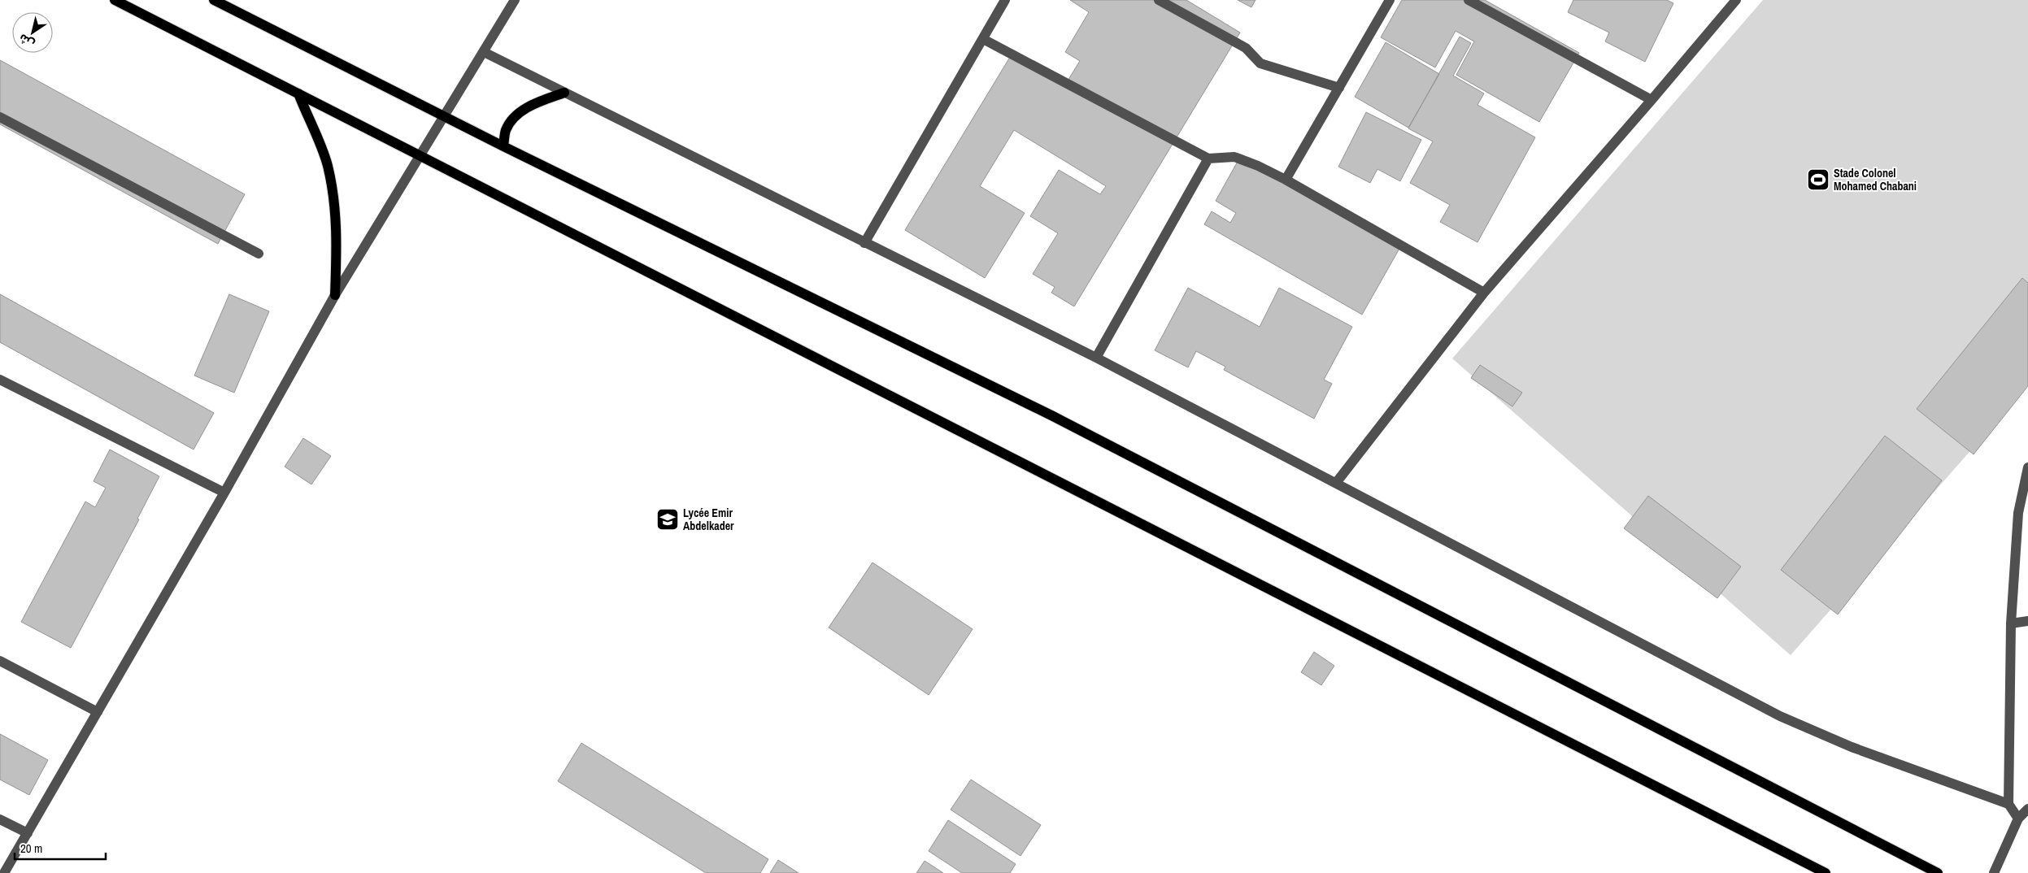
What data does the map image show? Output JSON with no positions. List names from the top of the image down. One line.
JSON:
{"places":{"sports":["Stade Colonel Mohamed Chabani"],"school or university":["Lycée Emir Abdelkader"]},"scale_bar":"20 m","north":"bottom left"}
